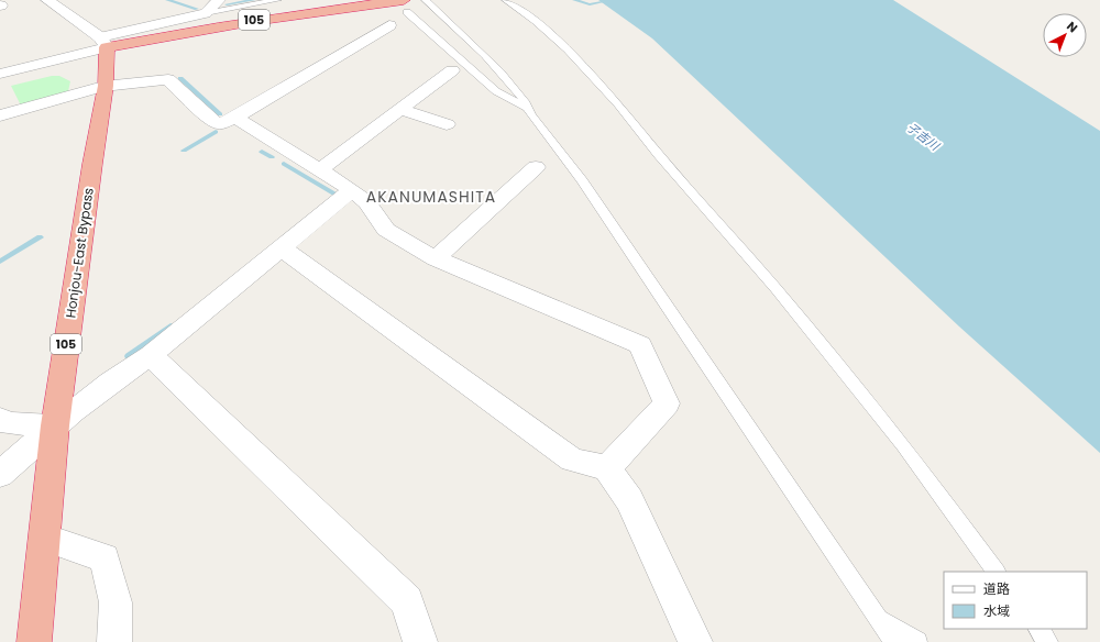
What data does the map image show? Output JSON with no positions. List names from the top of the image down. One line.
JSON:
{"streets":{"highway":["105","Honjou-East Bypass"]},"crossings":[["105","Honjou-East Bypass"]],"districts":["AKANUMASHITA"],"water":["子吉川"],"legend":["道路","水域"],"north":"top right"}
